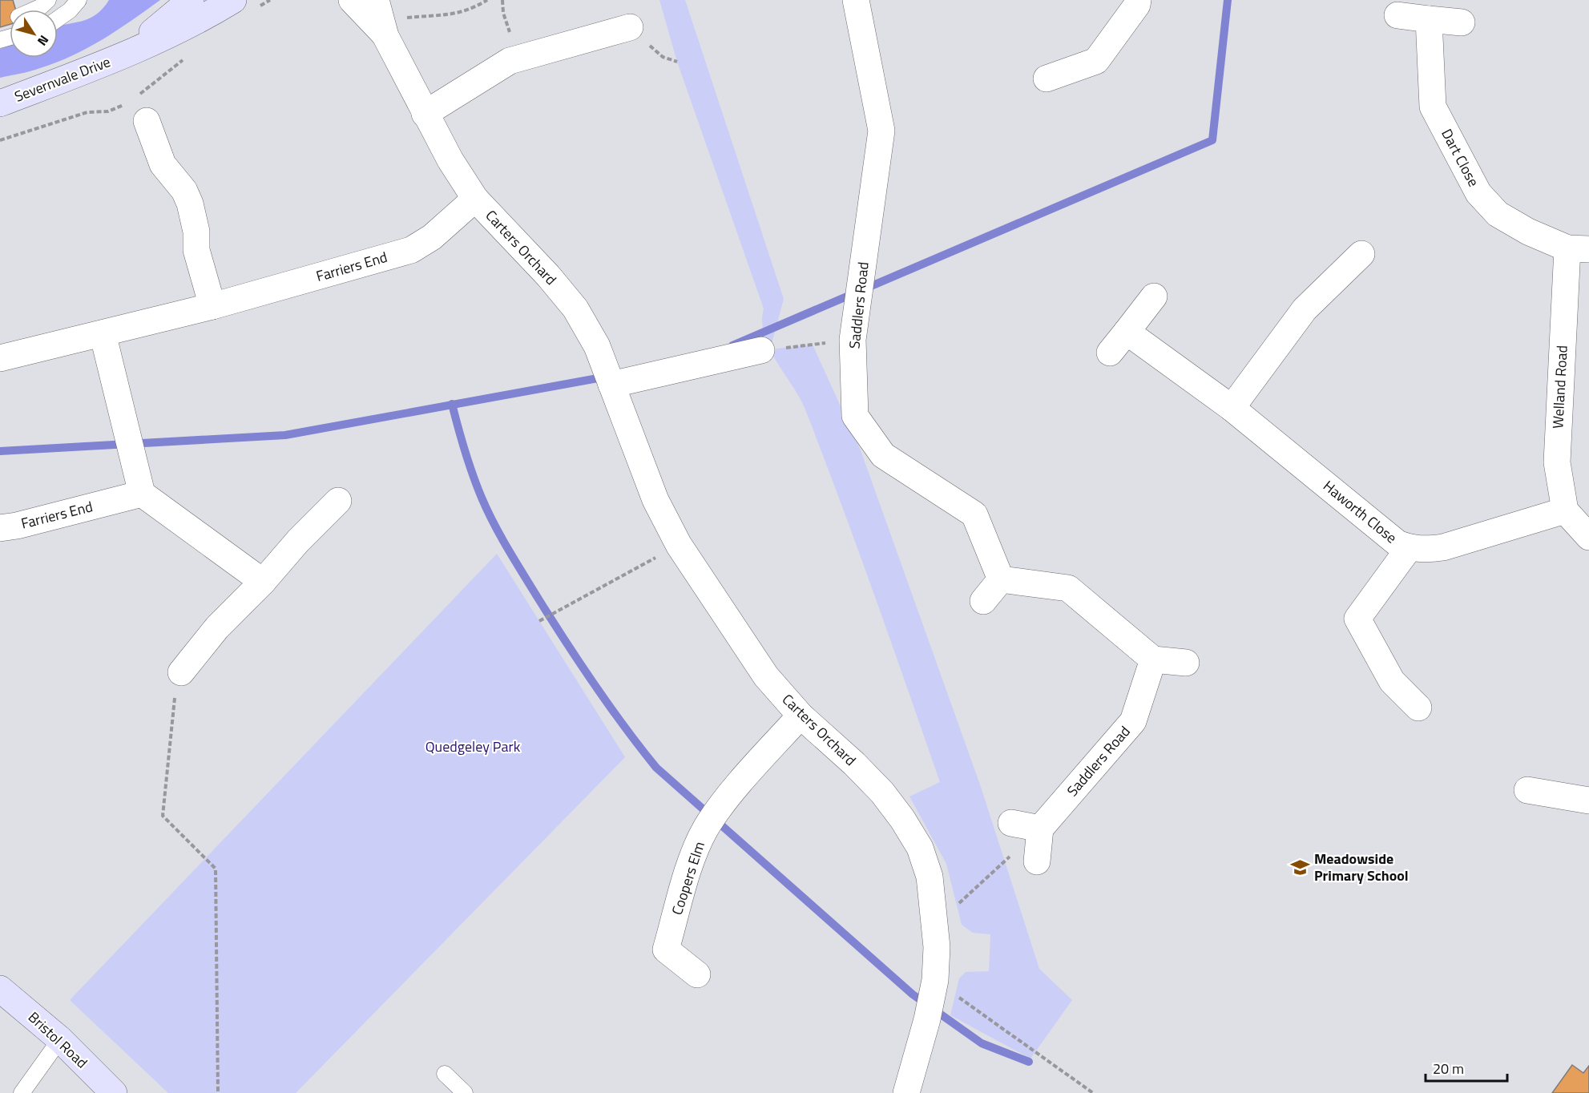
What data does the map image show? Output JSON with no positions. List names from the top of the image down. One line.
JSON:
{"streets":{"street":["Severnvale Drive","Dart Close","Carters Orchard","Farriers End","Saddlers Road","Welland Road","Haworth Close","Coopers Elm","Bristol Road"]},"crossings":[["Dart Close","Welland Road"],["Carters Orchard","Farriers End"],["Carters Orchard","Coopers Elm"],["Welland Road","Haworth Close"]],"parks":["Quedgeley Park"],"places":{"school or university":["Meadowside Primary School"]},"scale_bar":"20 m","north":"bottom right"}
